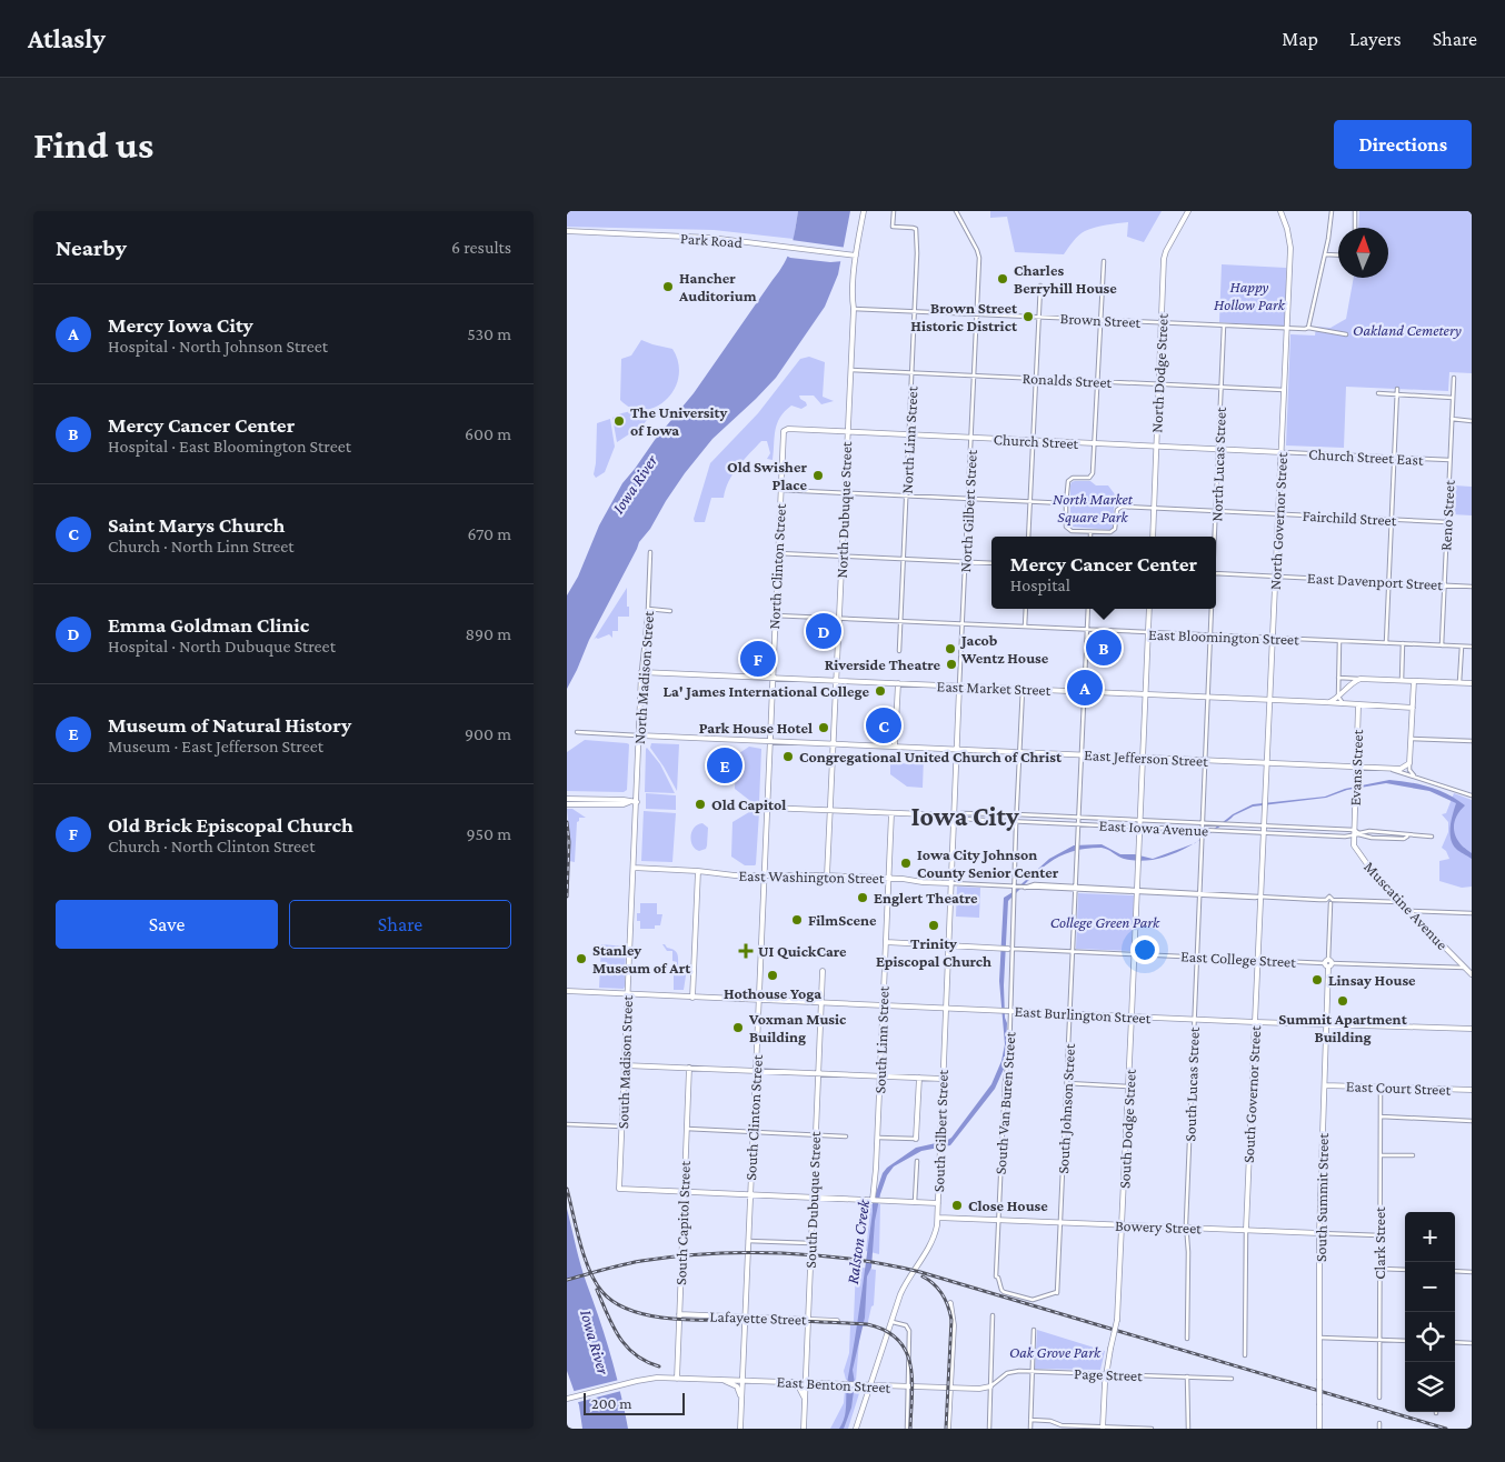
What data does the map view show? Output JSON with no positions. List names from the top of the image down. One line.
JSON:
{"streets":{"street":["Park Road","Brown Street","North Dodge Street","Ronalds Street","North Linn Street","Church Street","Church Street East","North Lucas Street","North Dubuque Street","North Gilbert Street","Reno Street","Fairchild Street","North Governor Street","North Clinton Street","East Davenport Street","East Bloomington Street","North Madison Street","East Market Street","East Jefferson Street","Evans Street","East Iowa Avenue","East Washington Street","Muscatine Avenue","East College Street","East Burlington Street","South Linn Street","South Madison Street","South Lucas Street","East Court Street","South Governor Street","South Van Buren Street","South Johnson Street","South Clinton Street","South Dodge Street","South Gilbert Street","South Summit Street","South Dubuque Street","South Capitol Street","Bowery Street","Clark Street","Lafayette Street","Page Street","East Benton Street"]},"crossings":[["Park Road","North Dubuque Street"],["Brown Street","North Dodge Street"],["Brown Street","North Linn Street"],["Brown Street","North Lucas Street"],["Brown Street","North Dubuque Street"],["Brown Street","North Gilbert Street"],["Brown Street","North Governor Street"],["North Dodge Street","Ronalds Street"],["North Dodge Street","Church Street"],["North Dodge Street","Fairchild Street"],["Ronalds Street","North Linn Street"],["Ronalds Street","North Lucas Street"],["Ronalds Street","North Dubuque Street"],["Ronalds Street","North Gilbert Street"],["Ronalds Street","North Governor Street"],["North Linn Street","Church Street"],["North Linn Street","East Bloomington Street"],["Church Street","Church Street East"],["Church Street","North Lucas Street"],["Church Street","North Dubuque Street"],["Church Street","North Gilbert Street"],["Church Street","North Governor Street"],["Church Street","North Clinton Street"],["Church Street East","Reno Street"],["Church Street East","North Governor Street"],["North Lucas Street","Fairchild Street"],["North Lucas Street","East Bloomington Street"],["North Lucas Street","East Market Street"],["North Lucas Street","East Jefferson Street"],["North Lucas Street","East Iowa Avenue"],["North Lucas Street","South Lucas Street"],["North Dubuque Street","East Bloomington Street"],["North Dubuque Street","East Market Street"],["North Dubuque Street","East Jefferson Street"],["North Dubuque Street","East Iowa Avenue"],["North Gilbert Street","East Bloomington Street"],["North Gilbert Street","East Market Street"],["North Gilbert Street","East Jefferson Street"],["North Gilbert Street","East Iowa Avenue"],["North Gilbert Street","South Gilbert Street"],["Reno Street","Fairchild Street"],["Reno Street","East Davenport Street"],["Reno Street","East Bloomington Street"],["Fairchild Street","North Governor Street"],["North Governor Street","East Davenport Street"],["North Governor Street","East Bloomington Street"],["North Governor Street","East Market Street"],["North Governor Street","East Jefferson Street"],["North Governor Street","East Iowa Avenue"],["North Governor Street","South Governor Street"],["North Clinton Street","East Bloomington Street"],["North Clinton Street","East Market Street"],["North Clinton Street","East Jefferson Street"],["North Clinton Street","East Iowa Avenue"],["North Clinton Street","South Clinton Street"],["East Bloomington Street","South Johnson Street"],["North Madison Street","East Market Street"],["North Madison Street","East Jefferson Street"],["North Madison Street","South Madison Street"],["East Market Street","Evans Street"],["East Market Street","South Van Buren Street"],["East Market Street","South Johnson Street"],["East Jefferson Street","Evans Street"],["East Jefferson Street","South Van Buren Street"],["East Jefferson Street","South Johnson Street"],["Evans Street","East Iowa Avenue"],["Evans Street","Muscatine Avenue"],["East Iowa Avenue","Muscatine Avenue"],["East Iowa Avenue","South Linn Street"],["East Iowa Avenue","South Lucas Street"],["East Iowa Avenue","South Governor Street"],["East Iowa Avenue","South Van Buren Street"],["East Iowa Avenue","South Johnson Street"],["East Iowa Avenue","South Clinton Street"],["East Iowa Avenue","South Dodge Street"],["East Iowa Avenue","South Gilbert Street"],["East Washington Street","South Linn Street"],["East Washington Street","South Madison Street"],["East Washington Street","South Lucas Street"],["East Washington Street","South Governor Street"],["East Washington Street","South Van Buren Street"],["East Washington Street","South Johnson Street"],["East Washington Street","South Clinton Street"],["East Washington Street","South Dodge Street"],["East Washington Street","South Gilbert Street"],["East Washington Street","South Summit Street"],["Muscatine Avenue","East College Street"],["East College Street","South Linn Street"],["East College Street","South Lucas Street"],["East College Street","South Governor Street"],["East College Street","South Van Buren Street"],["East College Street","South Johnson Street"],["East College Street","South Dodge Street"],["East College Street","South Gilbert Street"],["East College Street","South Summit Street"],["East Burlington Street","South Linn Street"],["East Burlington Street","South Madison Street"],["East Burlington Street","South Lucas Street"],["East Burlington Street","South Governor Street"],["East Burlington Street","South Van Buren Street"],["East Burlington Street","South Johnson Street"],["East Burlington Street","South Clinton Street"],["East Burlington Street","South Dodge Street"],["East Burlington Street","South Gilbert Street"],["East Burlington Street","South Summit Street"],["East Burlington Street","South Dubuque Street"],["South Madison Street","South Capitol Street"],["South Lucas Street","Bowery Street"],["East Court Street","South Summit Street"],["East Court Street","Clark Street"],["South Governor Street","Bowery Street"],["South Van Buren Street","South Johnson Street"],["South Van Buren Street","Bowery Street"],["South Johnson Street","Bowery Street"],["South Clinton Street","Lafayette Street"],["South Clinton Street","East Benton Street"],["South Dodge Street","Bowery Street"],["South Dodge Street","Page Street"],["South Gilbert Street","Bowery Street"],["South Gilbert Street","East Benton Street"],["South Summit Street","Bowery Street"],["South Dubuque Street","Lafayette Street"],["South Dubuque Street","East Benton Street"],["South Capitol Street","Lafayette Street"],["South Capitol Street","East Benton Street"],["Bowery Street","Clark Street"],["Page Street","East Benton Street"]],"districts":["Iowa City"],"water":["Iowa River","Ralston Creek"],"parks":["Happy Hollow Park","Oakland Cemetery","North Market Square Park","College Green Park","Oak Grove Park"],"places":{"other":["Charles Berryhill House","Hancher Auditorium","Brown Street Historic District","The University of Iowa","Old Swisher Place","Jacob Wentz House","Riverside Theatre","La' James International College","Park House Hotel","Congregational United Church of Christ","Old Capitol","Iowa City Johnson County Senior Center","Englert Theatre","FilmScene","Trinity Episcopal Church","Stanley Museum of Art","Hothouse Yoga","Linsay House","Summit Apartment Building","Voxman Music Building","Close House"],"health":["UI QuickCare"]},"scale_bar":"200 m","north":"top","page":{"header":"Atlasly","nav":["Map","Layers","Share"],"buttons":["Directions",["Save","Share"]],"title":"Find us","heading":["Nearby","6 results"],"list":[{"mark":"A","name":"Mercy Iowa City","note":"Hospital · North Johnson Street","value":"530 m"},{"mark":"B","name":"Mercy Cancer Center","note":"Hospital · East Bloomington Street","value":"600 m"},{"mark":"C","name":"Saint Marys Church","note":"Church · North Linn Street","value":"670 m"},{"mark":"D","name":"Emma Goldman Clinic","note":"Hospital · North Dubuque Street","value":"890 m"},{"mark":"E","name":"Museum of Natural History","note":"Museum · East Jefferson Street","value":"900 m"},{"mark":"F","name":"Old Brick Episcopal Church","note":"Church · North Clinton Street","value":"950 m"}],"popup":["Mercy Cancer Center","Hospital"],"pins":["D","B","F","A","C","E"],"map_buttons":["+","−"],"scale":"200 m"}}
